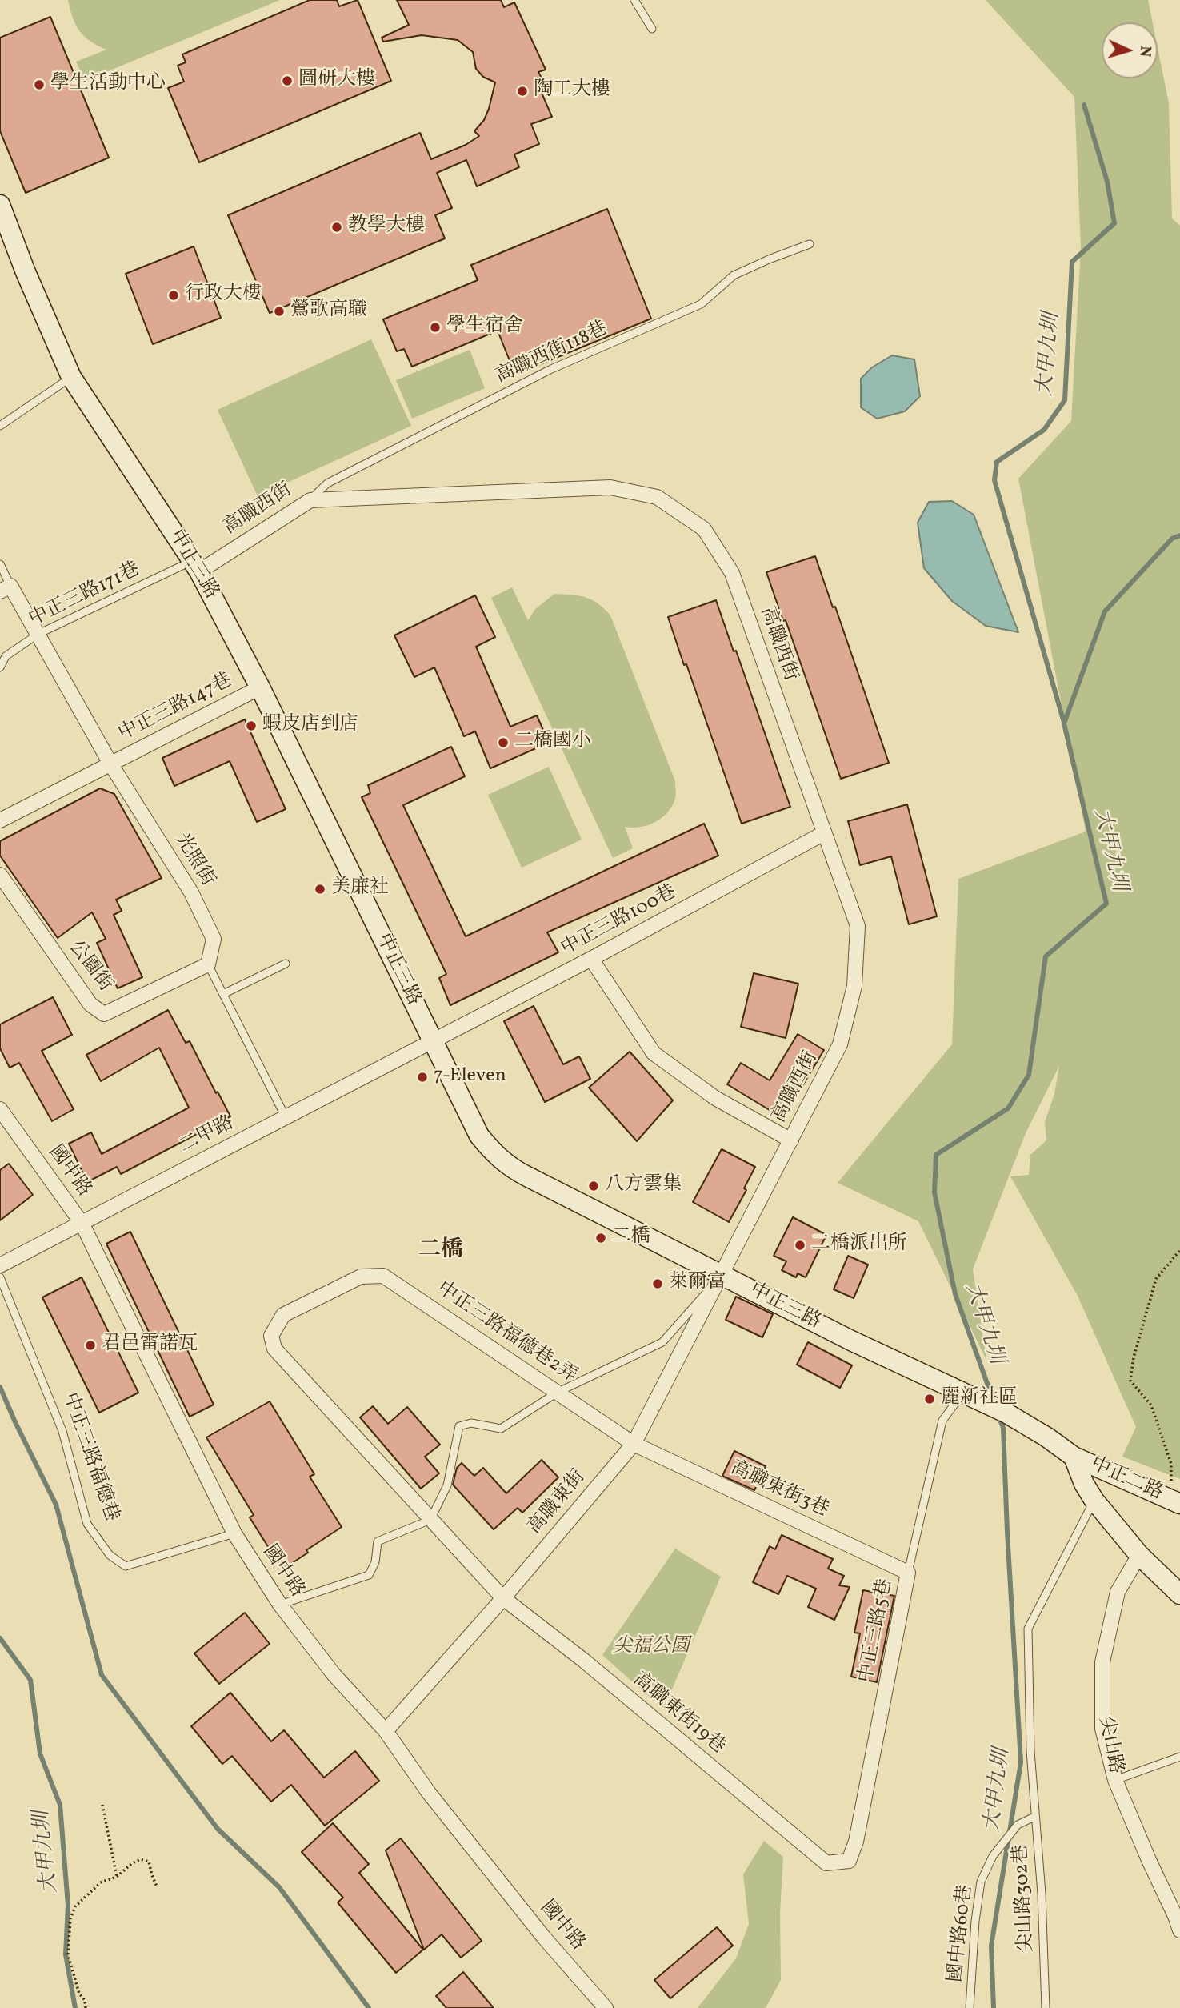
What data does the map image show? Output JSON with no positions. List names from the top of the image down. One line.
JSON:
{"streets":{"street":["高職西街","中正三路","中正三路147巷","光照街","中正三路100巷","公園街","二甲路","國中路","中正三路福德巷2弄","中正二路","高職東街3巷","高職東街","中正三路5巷","高職東街19巷","尖山路"],"lane":["高職西街118巷","中正三路171巷","中正三路福德巷","尖山路302巷","國中路60巷"]},"crossings":[["高職西街118巷","高職西街"],["高職西街","中正三路"],["高職西街","中正三路171巷"],["高職西街","中正三路100巷"],["高職西街","高職東街"],["中正三路","中正三路171巷"],["中正三路","中正三路147巷"],["中正三路","中正三路100巷"],["中正三路","二甲路"],["中正三路","中正二路"],["中正三路","高職東街"],["中正三路","中正三路5巷"],["中正三路171巷","光照街"],["中正三路147巷","光照街"],["光照街","公園街"],["中正三路100巷","二甲路"],["二甲路","國中路"],["國中路","中正三路福德巷"],["國中路","高職東街"],["中正三路福德巷2弄","高職東街3巷"],["中正三路福德巷2弄","高職東街"],["高職東街3巷","高職東街"],["高職東街3巷","中正三路5巷"],["高職東街","高職東街19巷"],["中正三路5巷","高職東街19巷"],["尖山路302巷","國中路60巷"]],"districts":["二橋"],"water":["大甲九圳"],"parks":["尖福公園"],"places":["圖研大樓","學生活動中心","陶工大樓","教學大樓","行政大樓","鶯歌高職","學生宿舍","蝦皮店到店","二橋國小","美廉社","7-Eleven","八方雲集","二橋","二橋派出所","萊爾富","君邑雷諾瓦","麗新社區"],"north":"right"}
